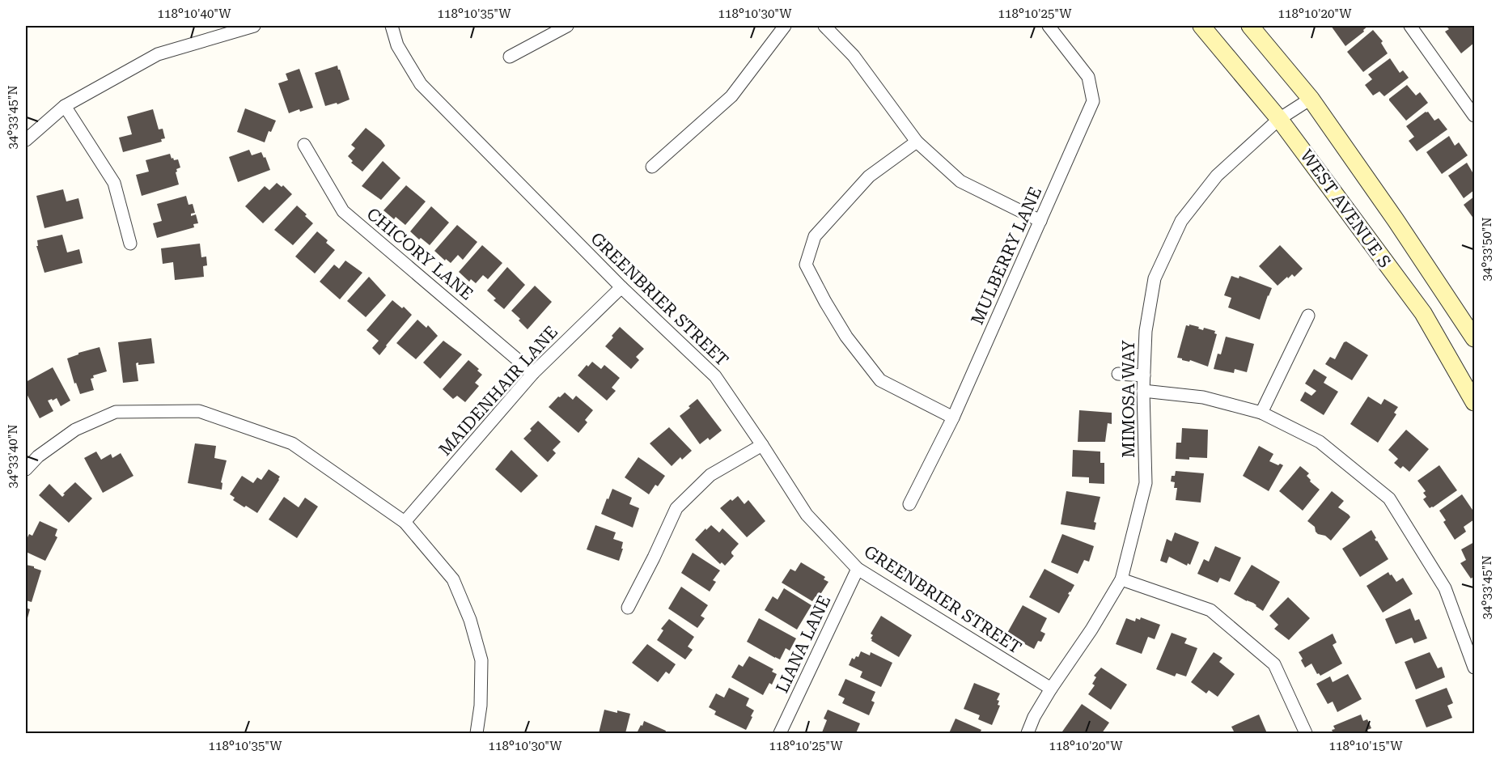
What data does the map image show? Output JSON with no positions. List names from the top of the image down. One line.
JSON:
{"streets":{"street":["WEST AVENUE S","CHICORY LANE","MULBERRY LANE","GREENBRIER STREET","MAIDENHAIR LANE","MIMOSA WAY","LIANA LANE"]},"crossings":[["WEST AVENUE S","MIMOSA WAY"],["CHICORY LANE","MAIDENHAIR LANE"],["GREENBRIER STREET","MAIDENHAIR LANE"],["GREENBRIER STREET","MIMOSA WAY"],["GREENBRIER STREET","LIANA LANE"]],"coordinates":["118°10'40\"W","118°10'35\"W","118°10'30\"W","118°10'25\"W","118°10'20\"W","34°33'45\"N","34°33'50\"N","34°33'40\"N","118°10'15\"W"]}
